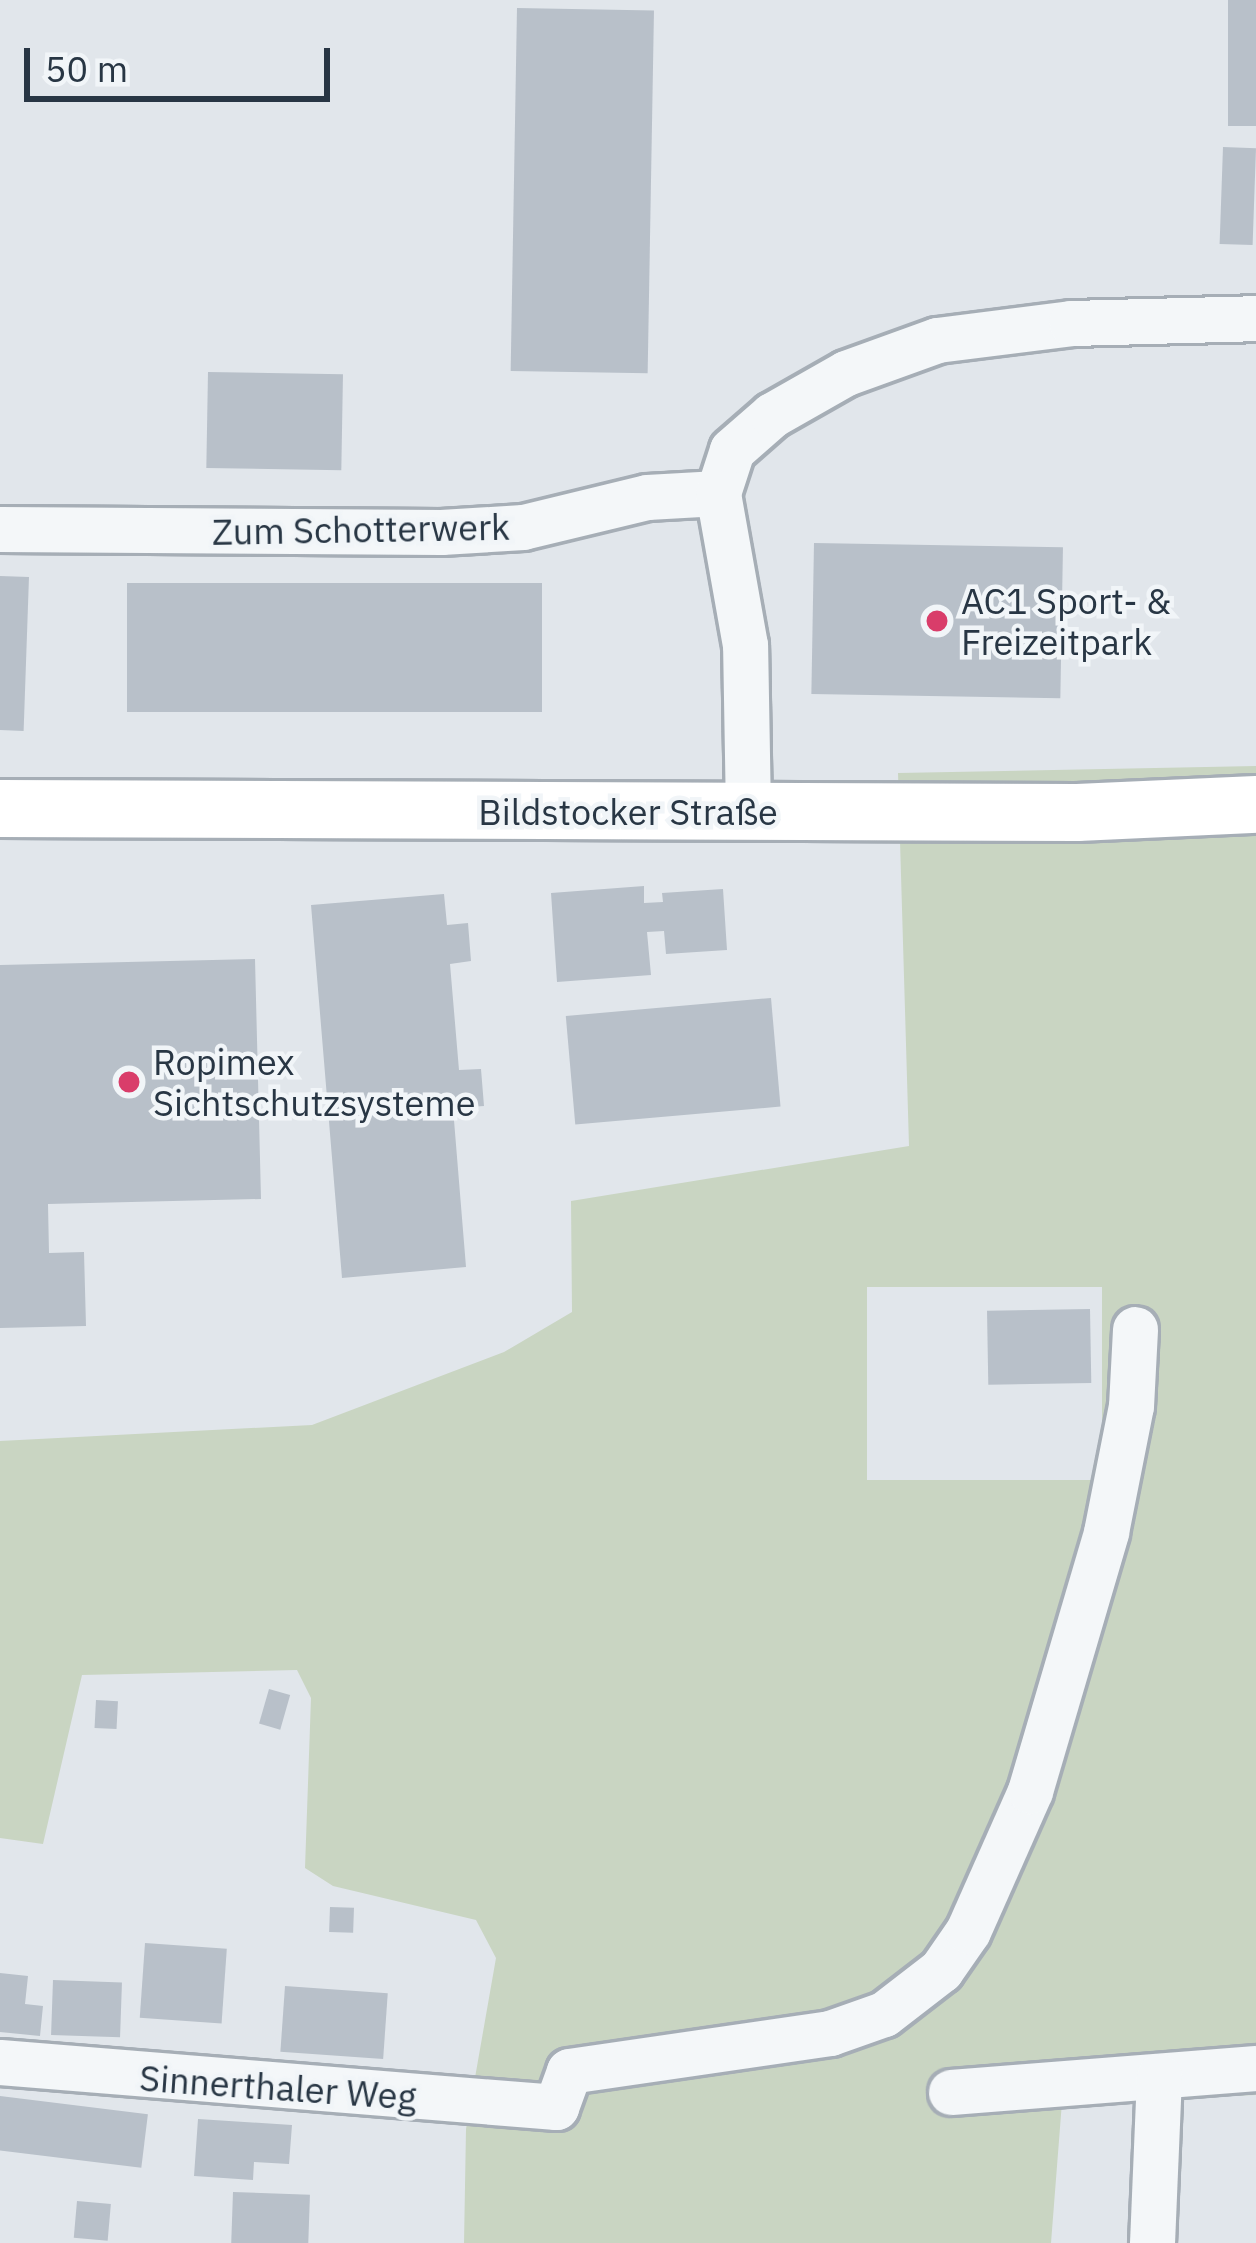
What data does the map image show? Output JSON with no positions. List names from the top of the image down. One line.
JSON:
{"streets":{"main road":["Bildstocker Straße"],"street":["Zum Schotterwerk","Sinnerthaler Weg"]},"places":["AC1 Sport- & Freizeitpark","Ropimex Sichtschutzsysteme"],"scale_bar":"50 m"}
